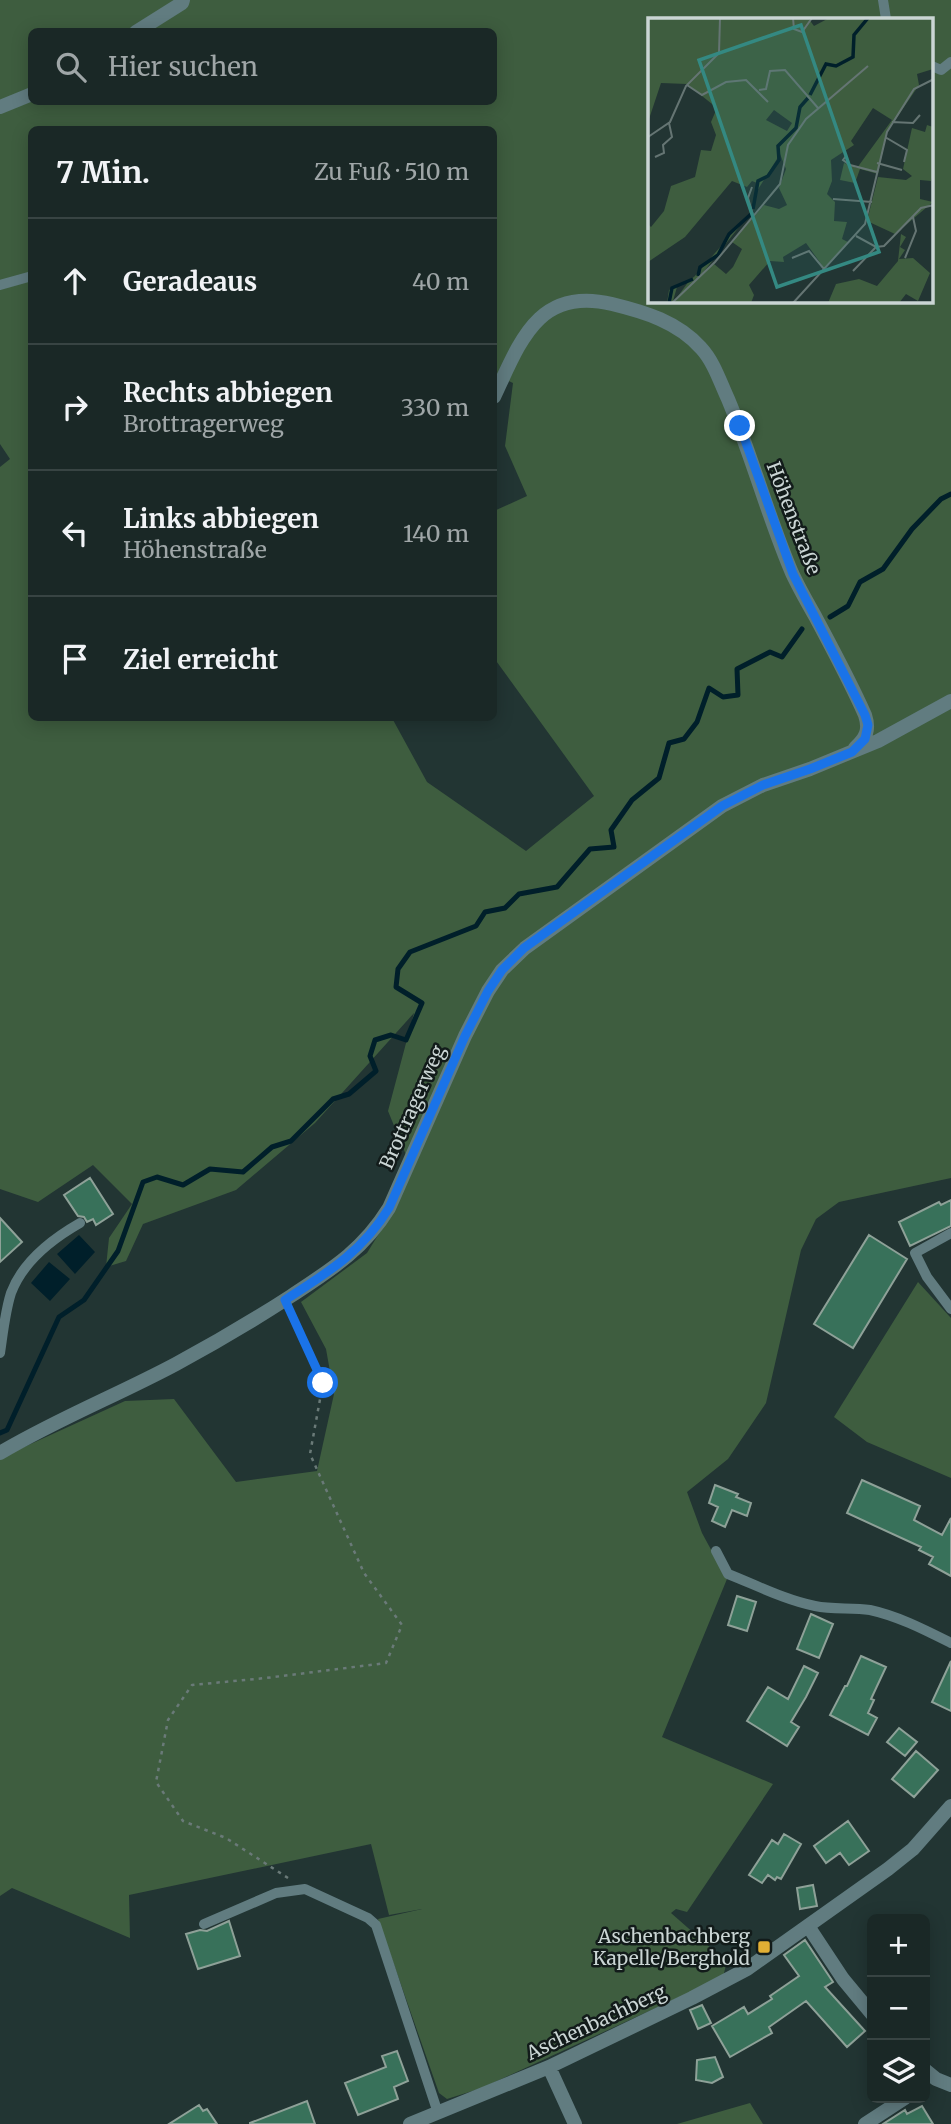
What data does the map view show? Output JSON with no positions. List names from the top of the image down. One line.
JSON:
{"streets":{"street":["Höhenstraße","Brottragerweg","Aschenbachberg"]},"crossings":[["Höhenstraße","Brottragerweg"]],"places":{"transit":["Aschenbachberg Kapelle/Berghold"]},"page":{"search":"Hier suchen","heading":["7 Min.","Zu Fuß · 510 m"],"list":[["Geradeaus","40 m"],["Rechts abbiegen","Brottragerweg","330 m"],["Links abbiegen","Höhenstraße","140 m"],"Ziel erreicht"],"map_buttons":["+","−"]}}
